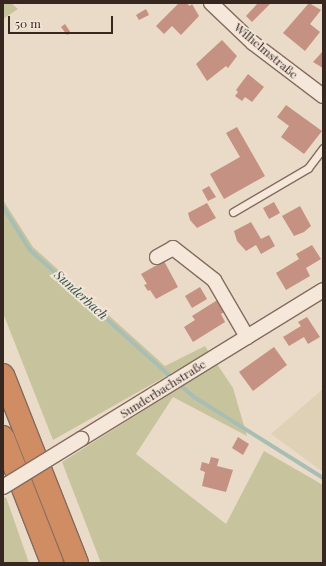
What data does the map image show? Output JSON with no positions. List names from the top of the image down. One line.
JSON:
{"streets":{"street":["Wilhelmstraße","Sunderbachstraße"]},"water":["Sunderbach"],"scale_bar":"50 m"}
